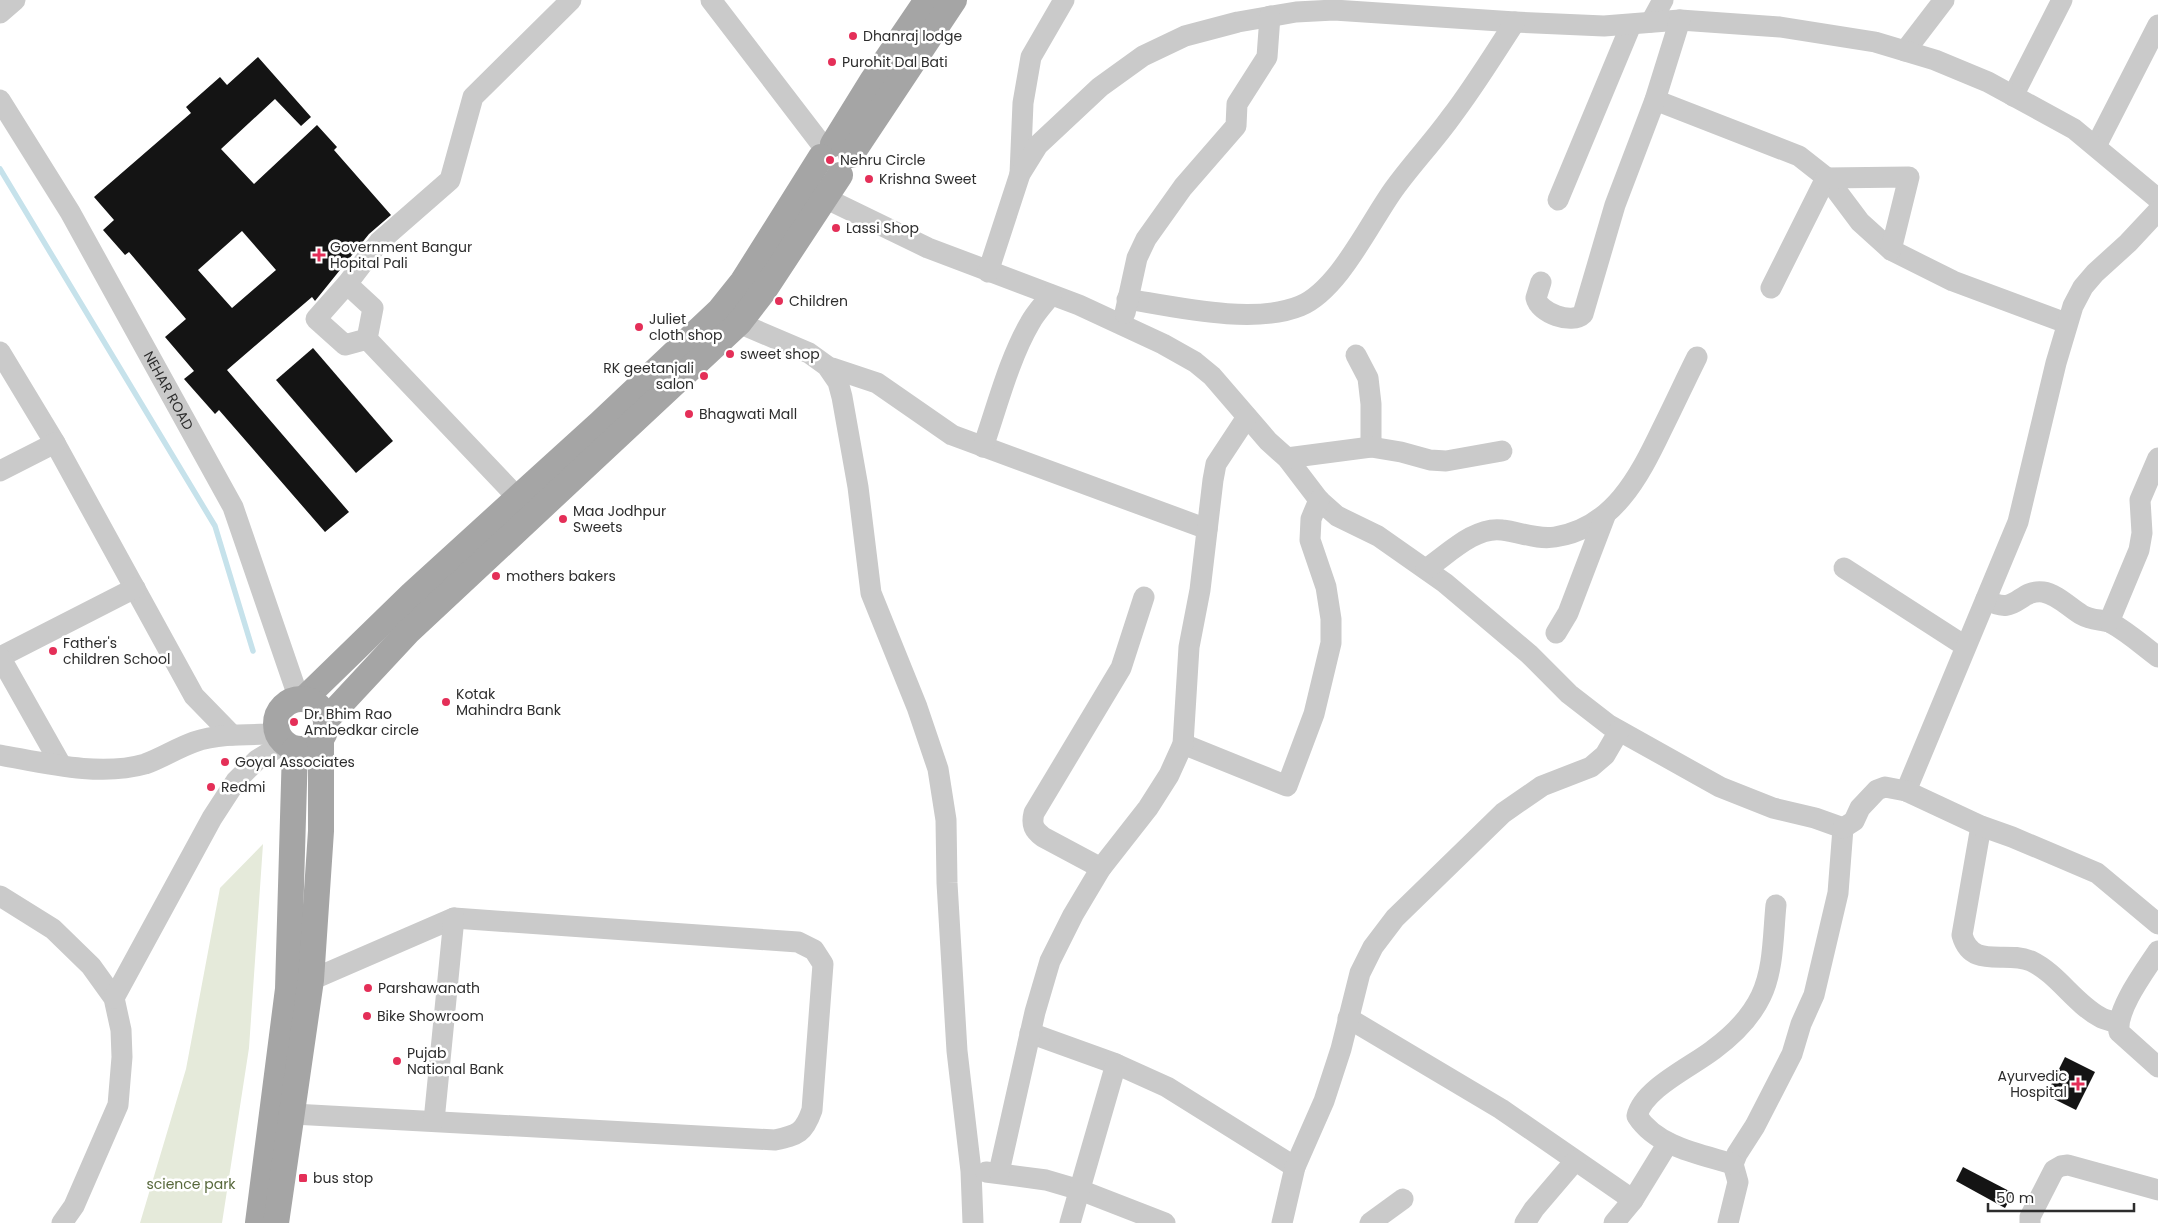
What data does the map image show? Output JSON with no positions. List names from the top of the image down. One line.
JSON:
{"streets":{"street":["NEHAR ROAD"]},"parks":["science park"],"places":{"other":["Dhanraj lodge","Purohit Dal Bati","Nehru Circle","Krishna Sweet","Lassi Shop","Children","Juliet cloth shop","sweet shop","RK geetanjali salon","Bhagwati Mall","Maa Jodhpur Sweets","mothers bakers","Father's children School","Kotak Mahindra Bank","Dr. Bhim Rao Ambedkar circle","Goyal Associates","Redmi","Parshawanath","Bike Showroom","Pujab National Bank"],"health":["Government Bangur Hopital Pali","Ayurvedic Hospital"],"transit":["bus stop"]},"scale_bar":"50 m"}
